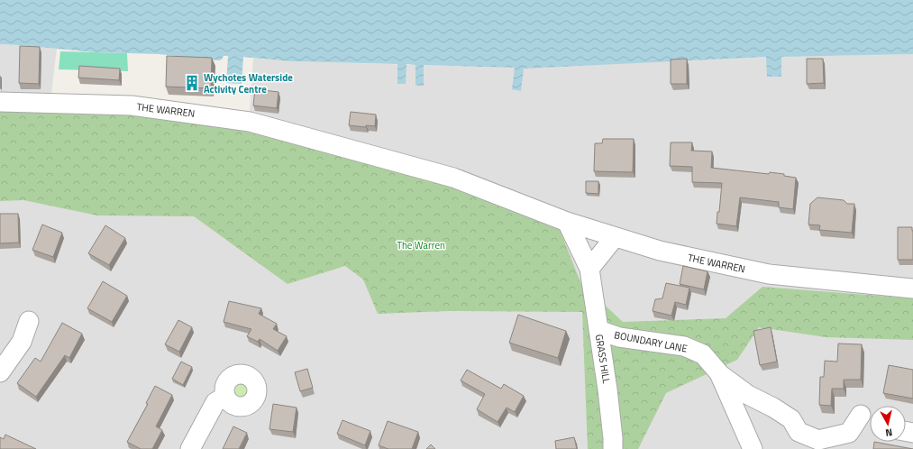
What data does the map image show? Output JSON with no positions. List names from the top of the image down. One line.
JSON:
{"streets":{"street":["THE WARREN","BOUNDARY LANE","GRASS HILL"]},"crossings":[["THE WARREN","GRASS HILL"],["BOUNDARY LANE","GRASS HILL"]],"parks":["The Warren"],"places":{"building":["Wychotes Waterside Activity Centre"]},"north":"bottom"}
